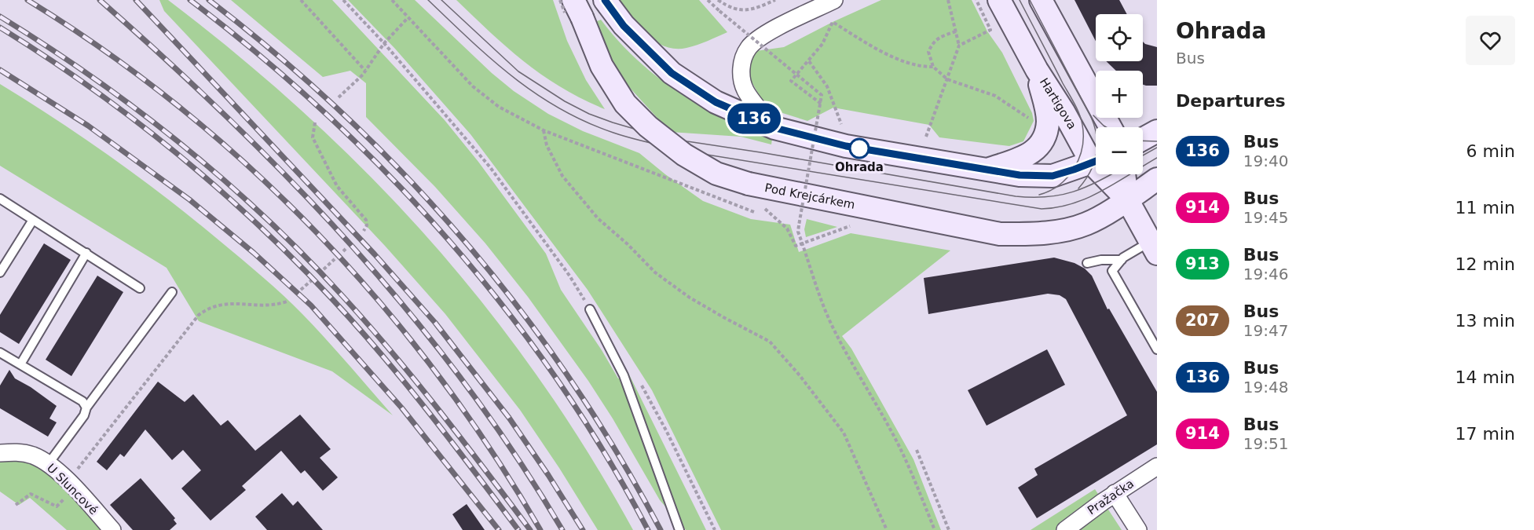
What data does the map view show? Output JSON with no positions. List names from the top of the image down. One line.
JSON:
{"streets":{"main road":["Hartigova","Pod Krejcárkem"],"street":["U Sluncové","Pražačka"]},"crossings":[["Hartigova","Pod Krejcárkem"]],"places":["Ohrada"],"lines":["bus line 136"],"page":{"on_map":"136","heading":[["Ohrada","Bus"],"Departures"],"map_buttons":["+","−"],"list":[{"mark":"136","name":"Bus","note":"19:40","value":"6 min"},{"mark":"914","name":"Bus","note":"19:45","value":"11 min"},{"mark":"913","name":"Bus","note":"19:46","value":"12 min"},{"mark":"207","name":"Bus","note":"19:47","value":"13 min"},{"mark":"136","name":"Bus","note":"19:48","value":"14 min"},{"mark":"914","name":"Bus","note":"19:51","value":"17 min"}]}}
